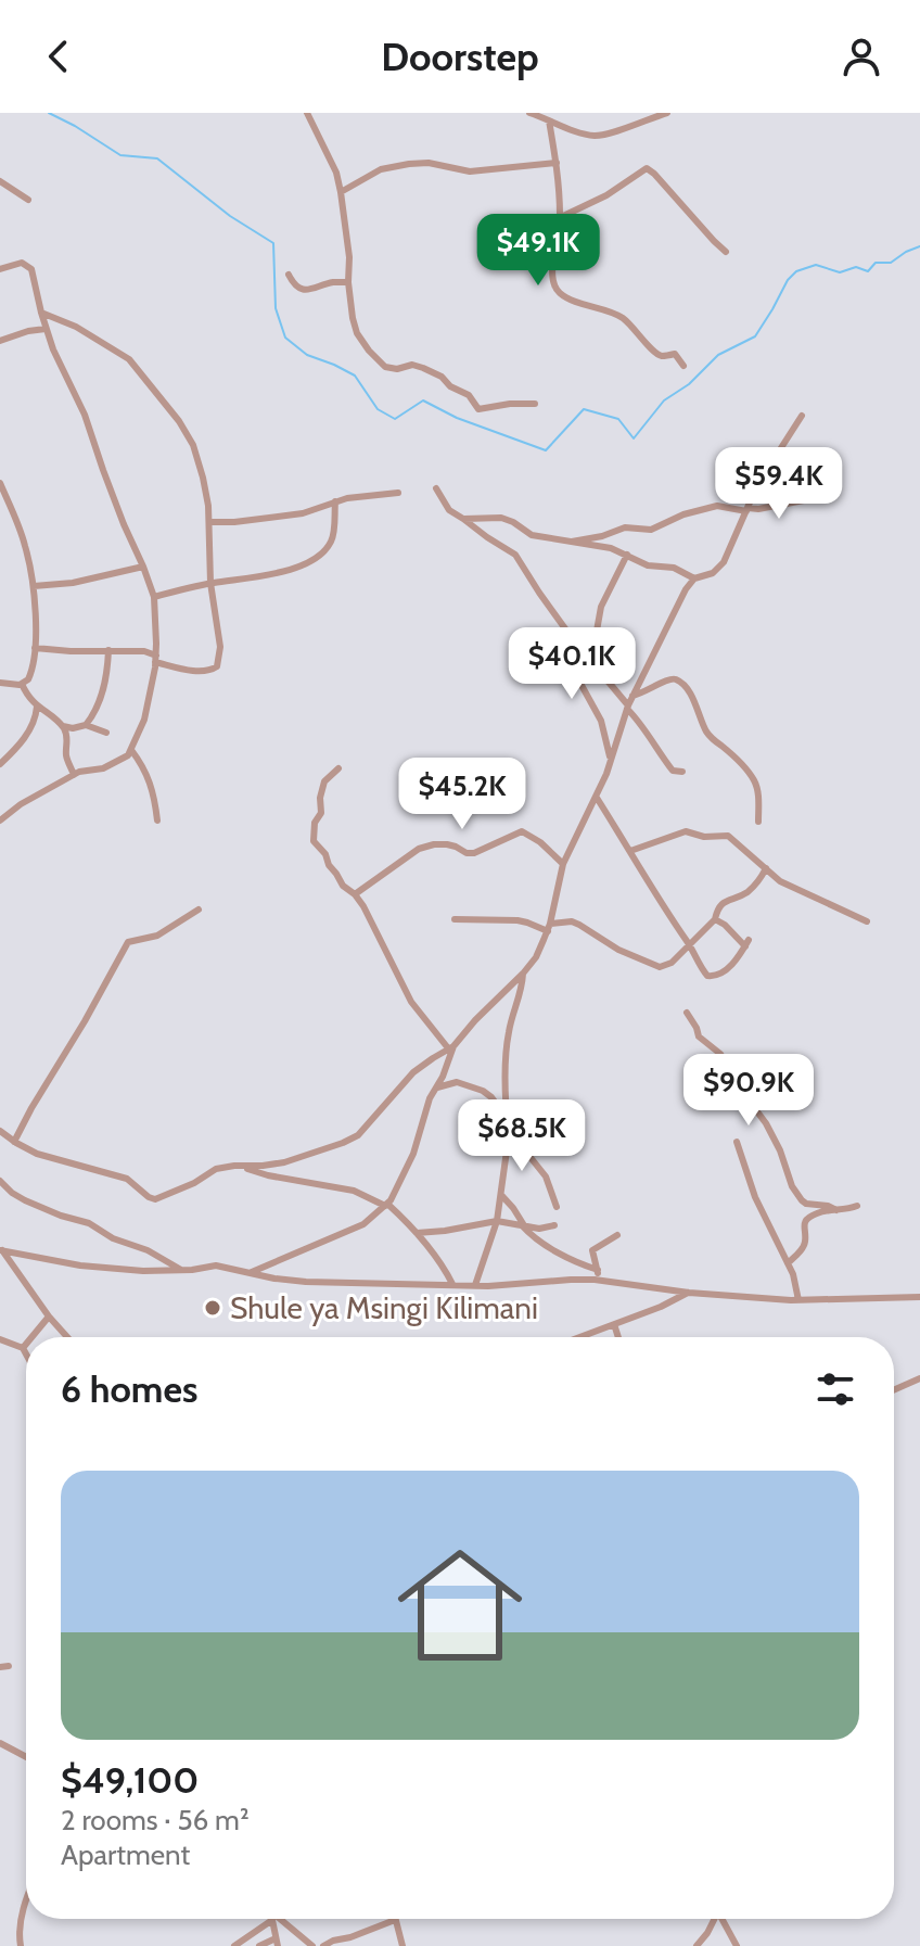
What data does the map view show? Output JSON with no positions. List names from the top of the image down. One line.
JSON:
{"places":["Shule ya Msingi Kilimani"],"page":{"header":"Doorstep","price":["$49.1K","$59.4K","$40.1K","$45.2K","$90.9K","$68.5K"],"heading":"6 homes","list":[{"name":"$49,100","note":"2 rooms · 56 m² · Apartment"}]}}
